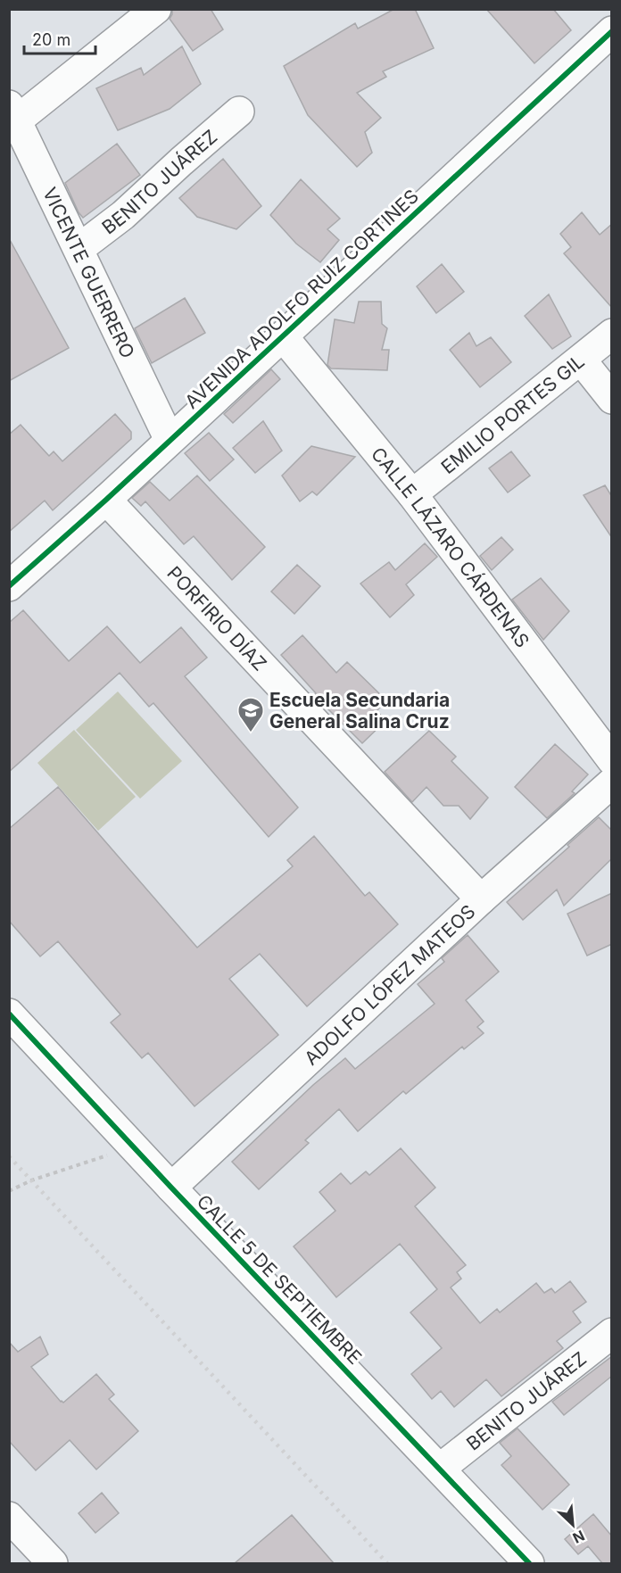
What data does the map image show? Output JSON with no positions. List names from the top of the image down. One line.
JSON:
{"streets":{"street":["BENITO JUÁREZ","VICENTE GUERRERO","AVENIDA ADOLFO RUIZ CORTINES","EMILIO PORTES GIL","CALLE LÁZARO CÁRDENAS","PORFIRIO DÍAZ","ADOLFO LÓPEZ MATEOS","CALLE 5 DE SEPTIEMBRE"]},"crossings":[["BENITO JUÁREZ","VICENTE GUERRERO"],["BENITO JUÁREZ","CALLE 5 DE SEPTIEMBRE"],["VICENTE GUERRERO","AVENIDA ADOLFO RUIZ CORTINES"],["AVENIDA ADOLFO RUIZ CORTINES","CALLE LÁZARO CÁRDENAS"],["AVENIDA ADOLFO RUIZ CORTINES","PORFIRIO DÍAZ"],["EMILIO PORTES GIL","CALLE LÁZARO CÁRDENAS"],["PORFIRIO DÍAZ","ADOLFO LÓPEZ MATEOS"],["ADOLFO LÓPEZ MATEOS","CALLE 5 DE SEPTIEMBRE"]],"places":{"school or university":["Escuela Secundaria General Salina Cruz"]},"scale_bar":"20 m","north":"bottom right"}
